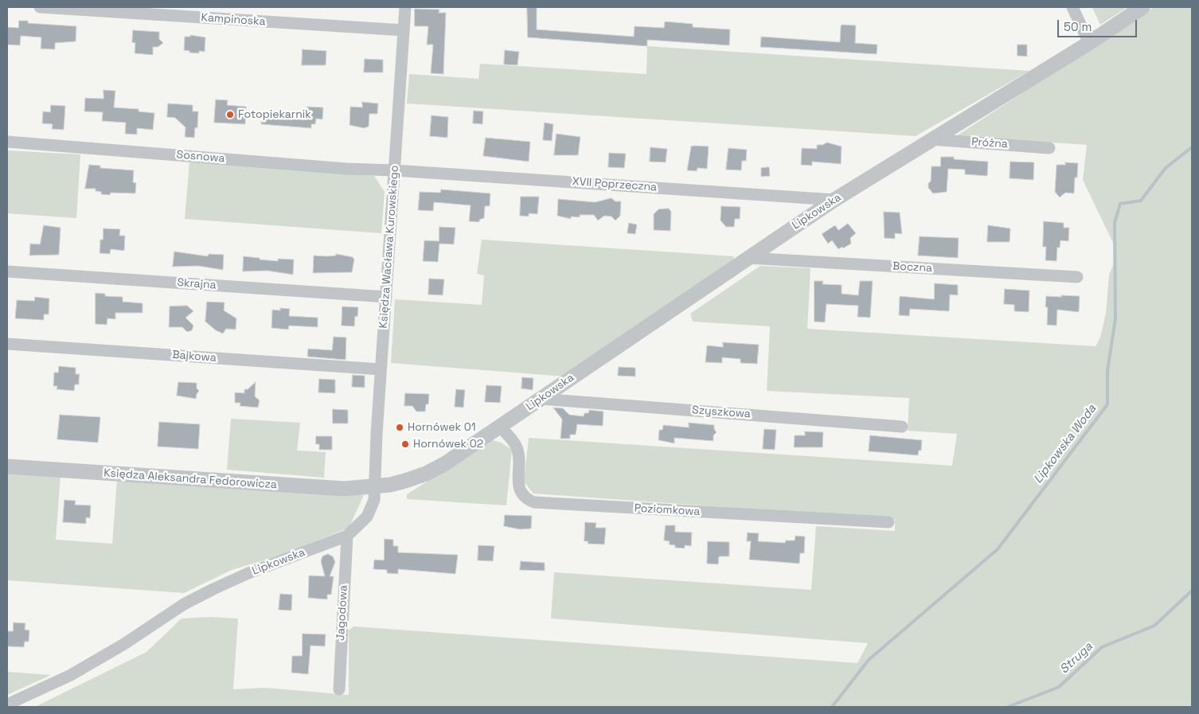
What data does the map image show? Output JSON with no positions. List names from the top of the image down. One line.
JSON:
{"streets":{"street":["Kampinoska","Próżna","Sosnowa","XVII Poprzeczna","Lipkowska","Księdza Wacława Kurowskiego","Boczna","Skrajna","Bajkowa","Szyszkowa","Księdza Aleksandra Fedorowicza","Poziomkowa","Jagodowa"]},"crossings":[["Kampinoska","Księdza Wacława Kurowskiego"],["Próżna","Lipkowska"],["Sosnowa","XVII Poprzeczna"],["Sosnowa","Księdza Wacława Kurowskiego"],["XVII Poprzeczna","Lipkowska"],["XVII Poprzeczna","Księdza Wacława Kurowskiego"],["Lipkowska","Księdza Wacława Kurowskiego"],["Lipkowska","Boczna"],["Lipkowska","Szyszkowa"],["Lipkowska","Księdza Aleksandra Fedorowicza"],["Lipkowska","Poziomkowa"],["Lipkowska","Jagodowa"],["Księdza Wacława Kurowskiego","Skrajna"],["Księdza Wacława Kurowskiego","Bajkowa"],["Księdza Wacława Kurowskiego","Księdza Aleksandra Fedorowicza"]],"water":["Lipkowska Woda","Struga"],"places":["Fotopiekarnik","Hornówek 01","Hornówek 02"],"scale_bar":"50 m"}
